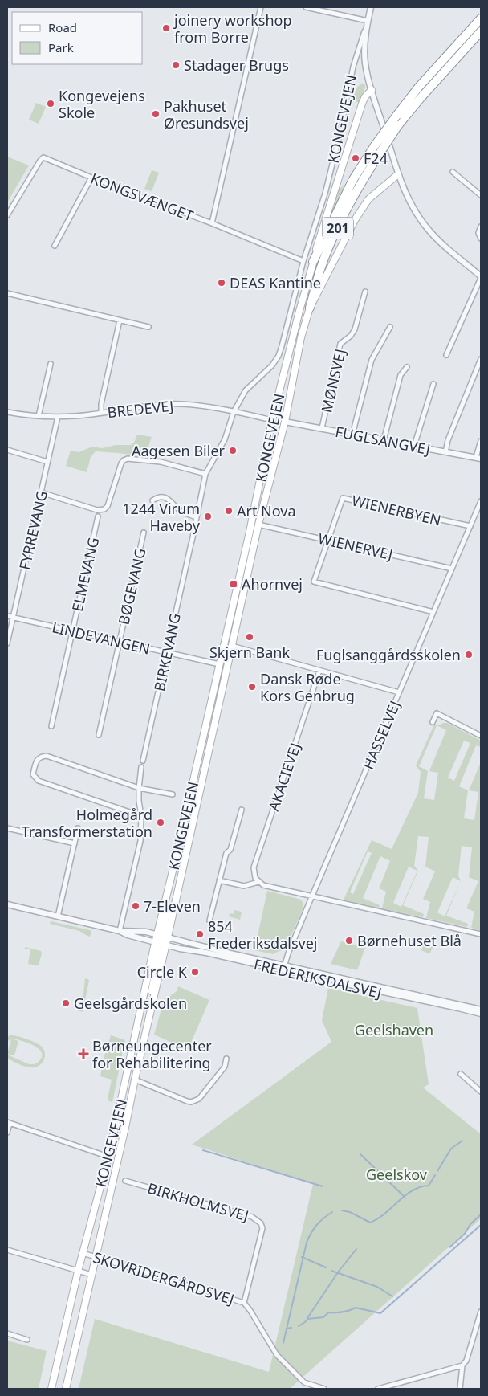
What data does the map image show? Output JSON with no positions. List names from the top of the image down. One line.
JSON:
{"streets":{"highway":["201"],"main road":["KONGEVEJEN"],"street":["KONGSVÆNGET","MØNSVEJ","BREDEVEJ","FUGLSANGVEJ","WIENERBYEN","FYRREVANG","WIENERVEJ","ELMEVANG","BØGEVANG","LINDEVANGEN","BIRKEVANG","HASSELVEJ","AKACIEVEJ","FREDERIKSDALSVEJ","BIRKHOLMSVEJ","SKOVRIDERGÅRDSVEJ"]},"crossings":[["KONGEVEJEN","KONGSVÆNGET"],["KONGEVEJEN","201"],["KONGEVEJEN","BREDEVEJ"],["KONGEVEJEN","FUGLSANGVEJ"],["KONGEVEJEN","WIENERVEJ"],["KONGEVEJEN","LINDEVANGEN"],["KONGEVEJEN","BIRKEVANG"],["KONGEVEJEN","FREDERIKSDALSVEJ"],["KONGEVEJEN","SKOVRIDERGÅRDSVEJ"],["MØNSVEJ","FUGLSANGVEJ"],["BREDEVEJ","FYRREVANG"],["WIENERBYEN","WIENERVEJ"],["WIENERBYEN","HASSELVEJ"],["FYRREVANG","LINDEVANGEN"],["WIENERVEJ","HASSELVEJ"],["ELMEVANG","LINDEVANGEN"],["BØGEVANG","LINDEVANGEN"],["LINDEVANGEN","BIRKEVANG"],["HASSELVEJ","FREDERIKSDALSVEJ"],["BIRKHOLMSVEJ","SKOVRIDERGÅRDSVEJ"]],"parks":["Geelshaven","Geelskov"],"places":{"other":["joinery workshop from Borre","Stadager Brugs","Kongevejens Skole","Pakhuset Øresundsvej","F24","DEAS Kantine","Aagesen Biler","Art Nova","1244 Virum Haveby","Skjern Bank","Fuglsanggårdsskolen","Dansk Røde Kors Genbrug","Holmegård Transformerstation","7-Eleven","854 Frederiksdalsvej","Børnehuset Blå","Circle K","Geelsgårdskolen"],"transit":["Ahornvej"],"health":["Børneungecenter for Rehabilitering"]},"legend":["Road","Park"]}
